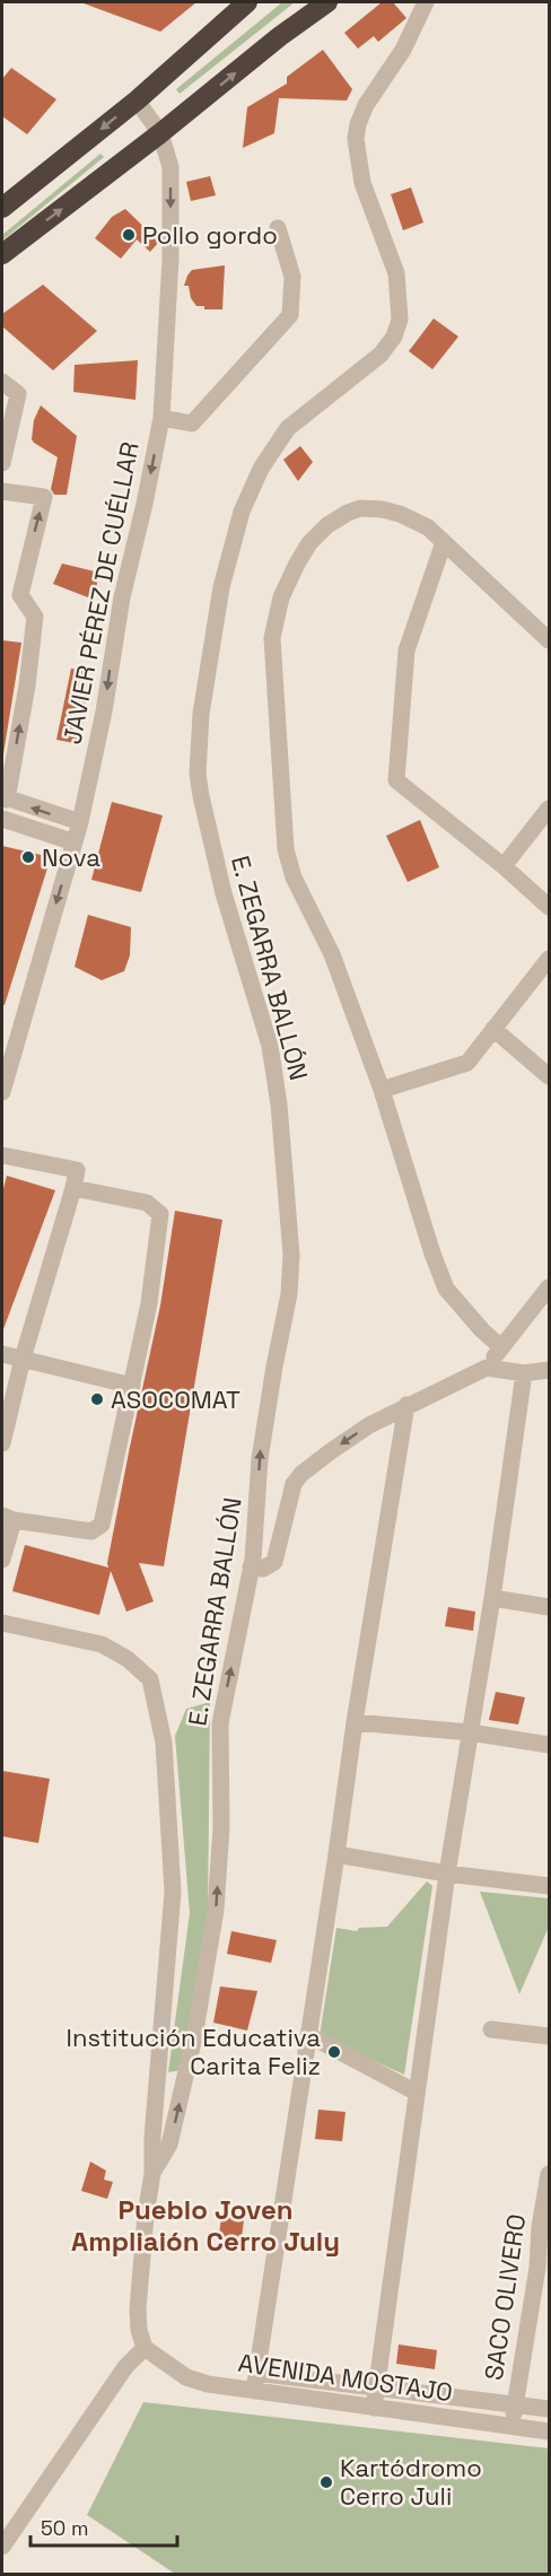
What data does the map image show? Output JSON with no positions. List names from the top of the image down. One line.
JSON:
{"streets":{"street":["JAVIER PÉREZ DE CUÉLLAR","E. ZEGARRA BALLÓN","SACO OLIVERO","AVENIDA MOSTAJO"]},"crossings":[["E. ZEGARRA BALLÓN","AVENIDA MOSTAJO"],["SACO OLIVERO","AVENIDA MOSTAJO"]],"one_way":["JAVIER PÉREZ DE CUÉLLAR"],"districts":["Pueblo Joven Ampliaión Cerro July"],"places":["Pollo gordo","Nova","ASOCOMAT","Institución Educativa Carita Feliz","Kartódromo Cerro Juli"],"scale_bar":"50 m"}
